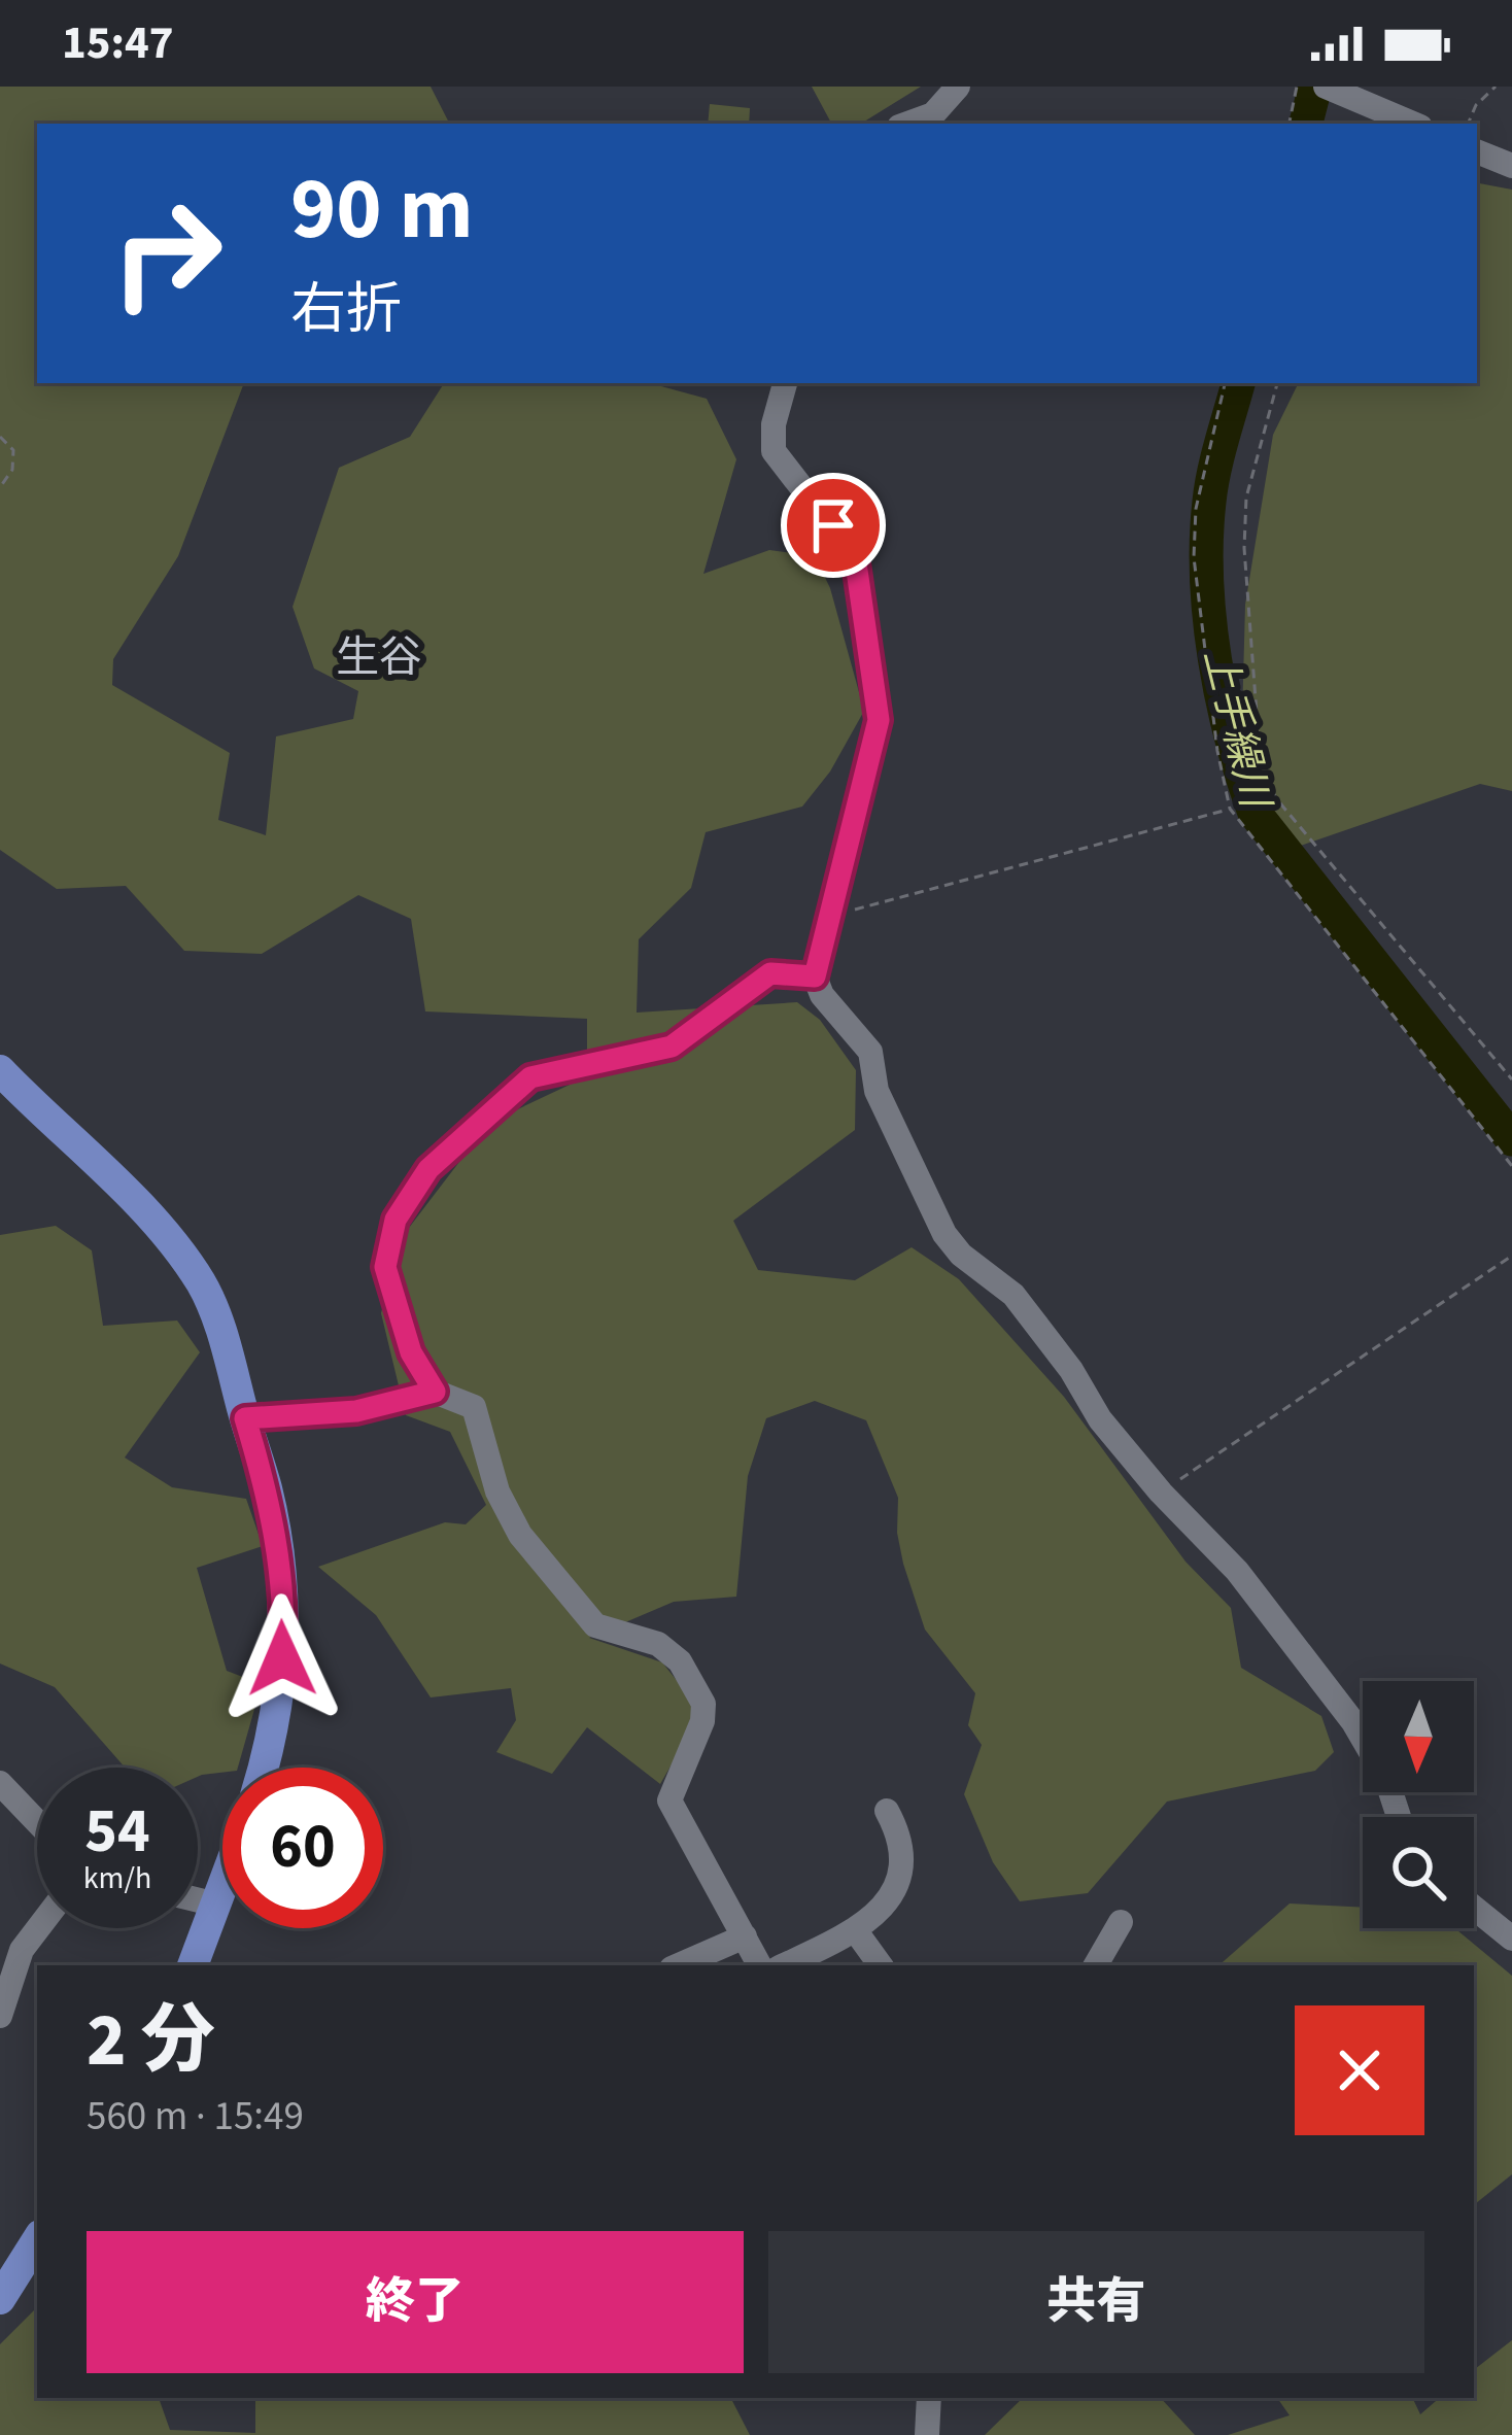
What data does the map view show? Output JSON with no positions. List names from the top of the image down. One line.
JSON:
{"districts":["生谷"],"water":["上手繰川"],"north":"bottom","page":{"status":"15:47","turn":["90 m","右折"],"speed":"54 km/h","limit":"60","heading":["2 分","560 m · 15:49"],"buttons":["終了","共有"]}}
